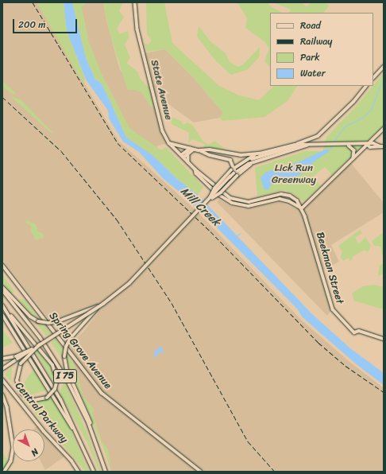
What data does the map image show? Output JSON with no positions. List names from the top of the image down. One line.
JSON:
{"streets":{"highway":["I 75"],"main road":["State Avenue","Beekman Street","Spring Grove Avenue","Central Parkway"]},"crossings":[["State Avenue","Beekman Street"]],"water":["Mill Creek"],"parks":["Lick Run Greenway"],"legend":["Road","Railway","Park","Water"],"scale_bar":"200 m","north":"bottom right"}
